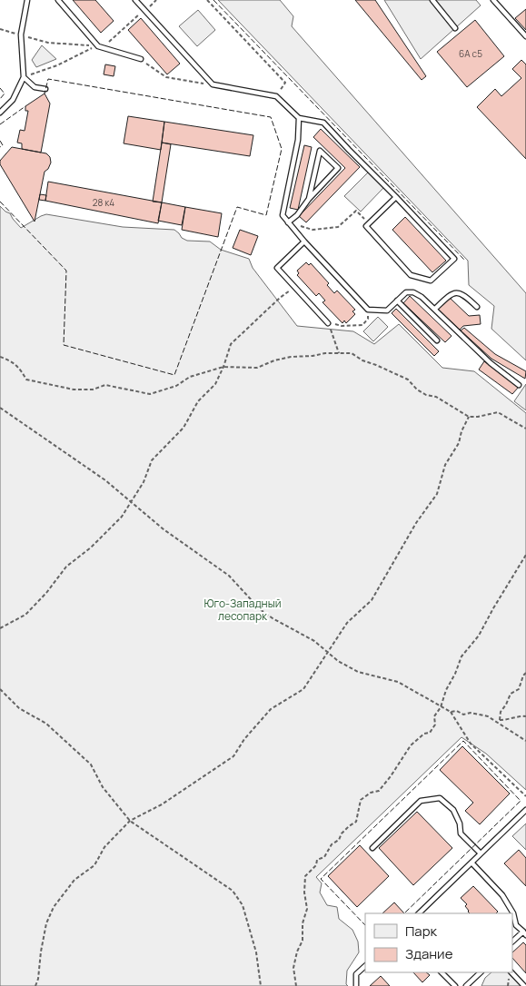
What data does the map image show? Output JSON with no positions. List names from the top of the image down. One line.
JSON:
{"parks":["Юго-Западный лесопарк"],"house_numbers":["6А с5","28 к4"],"legend":["Парк","Здание"]}
